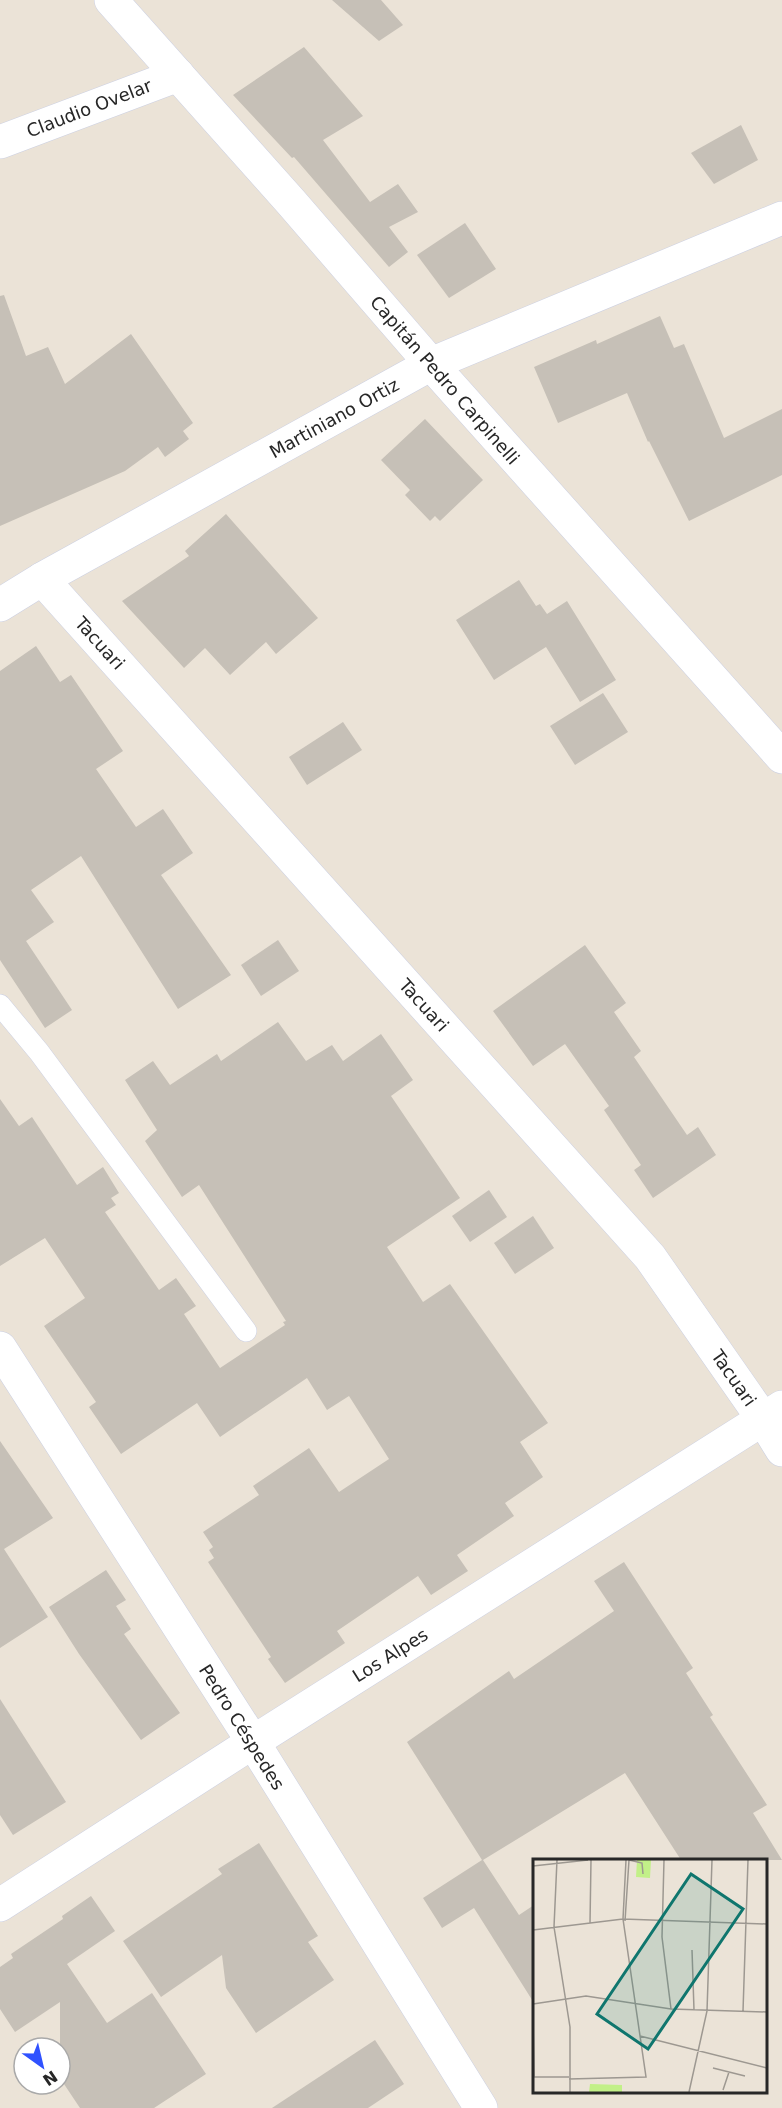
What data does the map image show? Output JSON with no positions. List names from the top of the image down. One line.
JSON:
{"streets":{"street":["Claudio Ovelar","Capitán Pedro Carpinelli","Martiniano Ortiz","Tacuari","Los Alpes","Pedro Céspedes"]},"crossings":[["Claudio Ovelar","Capitán Pedro Carpinelli"],["Capitán Pedro Carpinelli","Martiniano Ortiz"],["Martiniano Ortiz","Tacuari"],["Tacuari","Los Alpes"],["Los Alpes","Pedro Céspedes"]],"north":"bottom right"}
